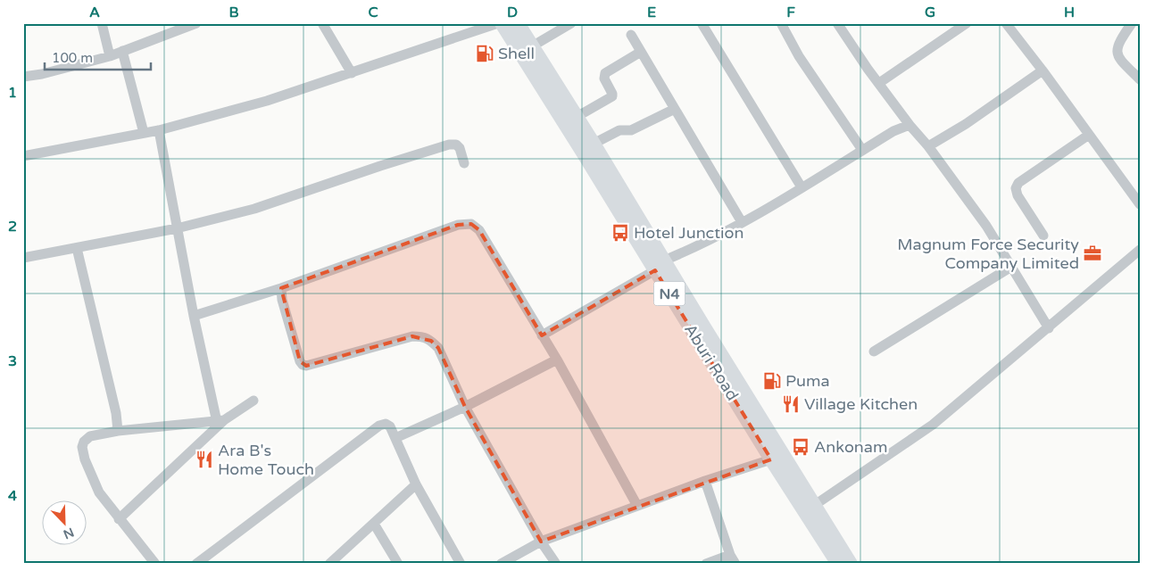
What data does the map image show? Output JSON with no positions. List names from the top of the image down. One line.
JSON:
{"streets":{"highway":["N4","Aburi Road"]},"places":{"fuel station":["Shell","Puma"],"bus stop":["Hotel Junction","Ankonam"],"office":["Magnum Force Security Company Limited"],"restaurant":["Village Kitchen","Ara B's Home Touch"]},"scale_bar":"100 m","north":"bottom right","grid":{"columns":["A","B","C","D","E","F","G","H"],"rows":["1","2","3","4"]}}
